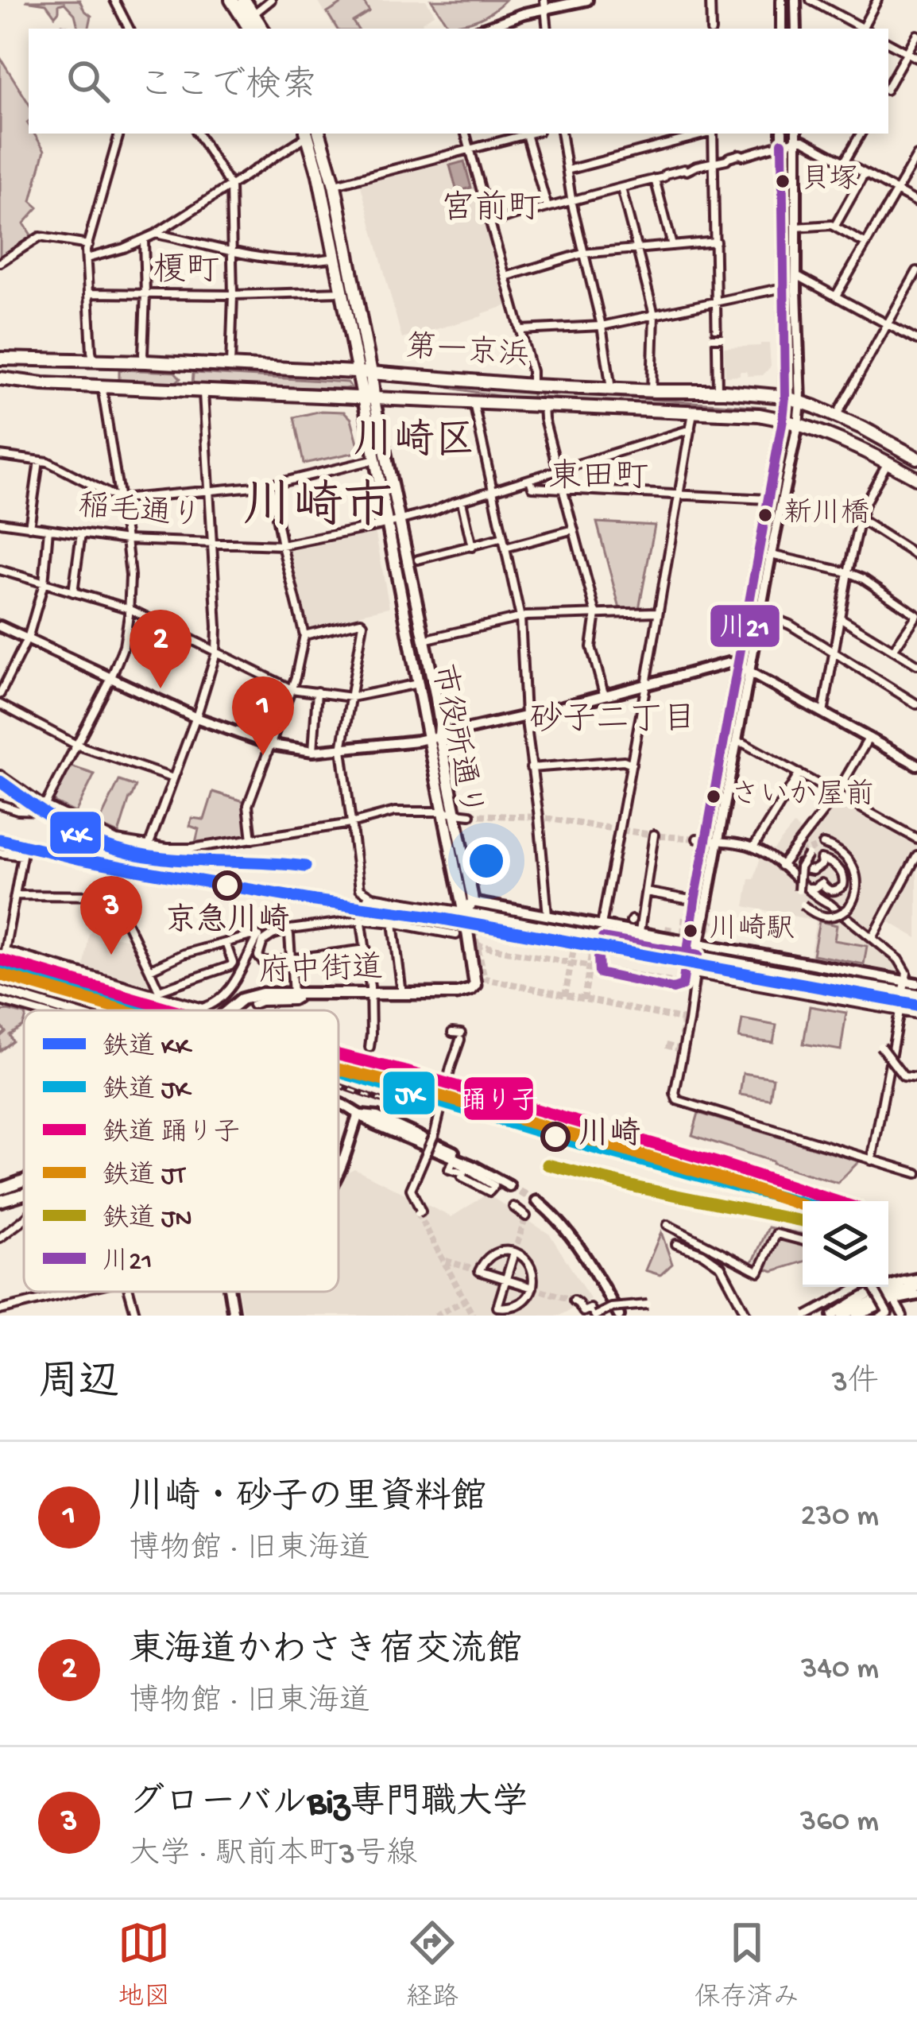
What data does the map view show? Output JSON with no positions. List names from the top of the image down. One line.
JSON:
{"streets":{"highway":["第一京浜"],"main road":["市役所通り","府中街道"],"street":["稲毛通り"]},"crossings":[["第一京浜","市役所通り"],["稲毛通り","市役所通り"],["市役所通り","府中街道"]],"districts":["宮前町","榎町","川崎区","東田町","川崎市","砂子二丁目"],"places":["貝塚","新川橋","さいか屋前","京急川崎","川崎駅","川崎"],"lines":["transit line 川21","rail line KK","rail line 踊り子","rail line JK","rail line JT","rail line JN"],"legend":["鉄道 KK","鉄道 JK","鉄道 踊り子","鉄道 JT","鉄道 JN","川21"],"page":{"search":"ここで検索","pins":["2","1","3"],"heading":["周辺","3件"],"list":[{"mark":"1","name":"川崎・砂子の里資料館","note":"博物館 · 旧東海道","value":"230 m"},{"mark":"2","name":"東海道かわさき宿交流館","note":"博物館 · 旧東海道","value":"340 m"},{"mark":"3","name":"グローバルBiz専門職大学","note":"大学 · 駅前本町3号線","value":"360 m"}],"nav":["地図","経路","保存済み"]}}
